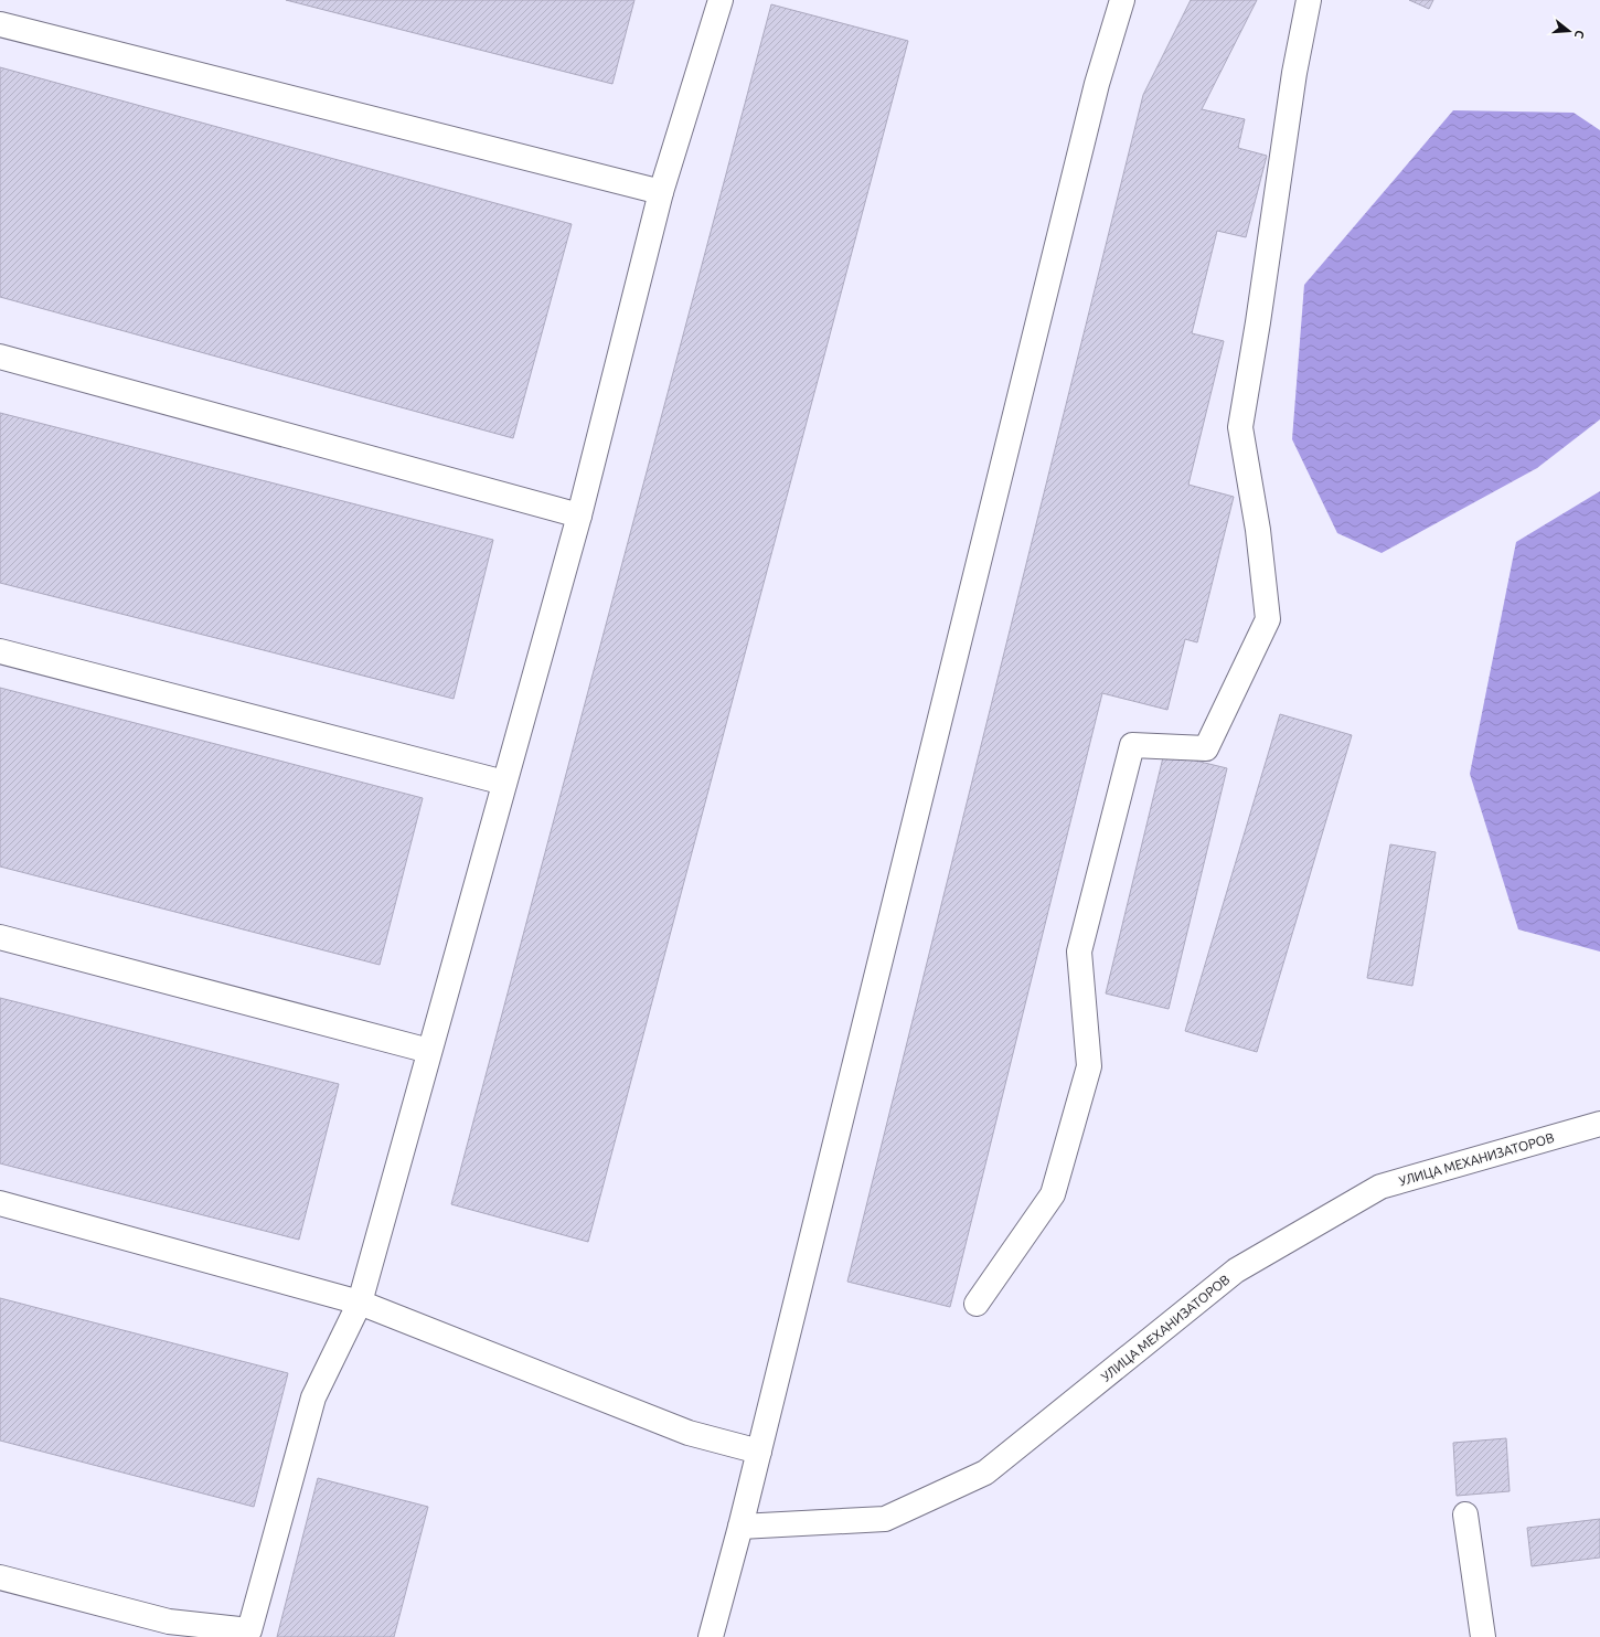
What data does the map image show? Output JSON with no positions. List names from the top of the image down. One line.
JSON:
{"streets":{"street":["УЛИЦА МЕХАНИЗАТОРОВ"]},"north":"right"}
